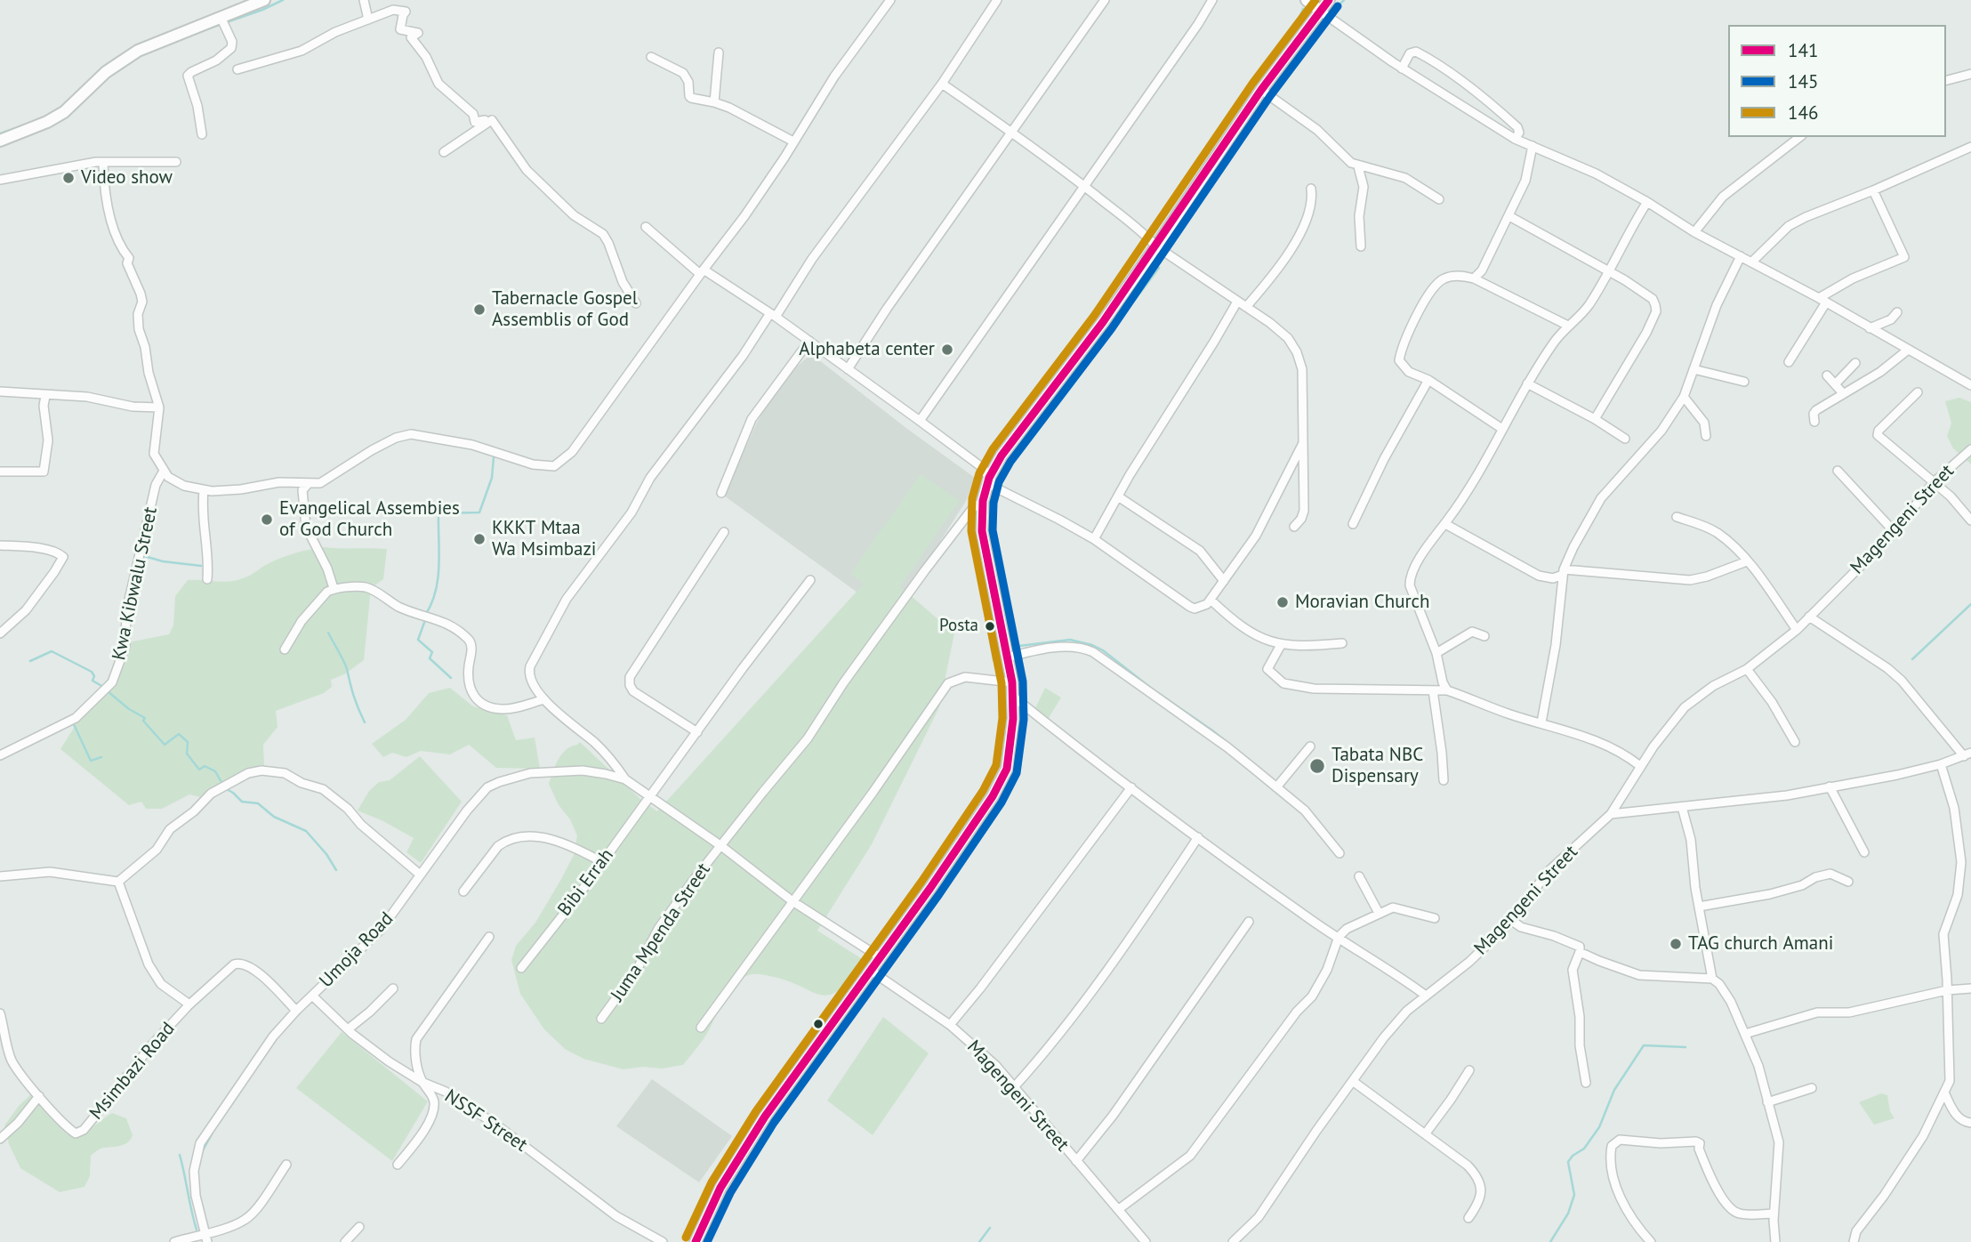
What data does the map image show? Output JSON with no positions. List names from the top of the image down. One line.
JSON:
{"streets":{"street":["Magengeni Street","Kwa Kibwalu Street","Bibi Errah","Juma Mpenda Street","Umoja Road","Msimbazi Road","NSSF Street"]},"crossings":[["Umoja Road","Msimbazi Road"],["Umoja Road","NSSF Street"]],"places":["Video show","Tabernacle Gospel Assemblis of God","Alphabeta center","Evangelical Assembies of God Church","KKKT Mtaa Wa Msimbazi","Moravian Church","Posta","Tabata NBC Dispensary","TAG church Amani"],"lines":["transit line 141","transit line 146","transit line 145"],"legend":["141","145","146"]}
